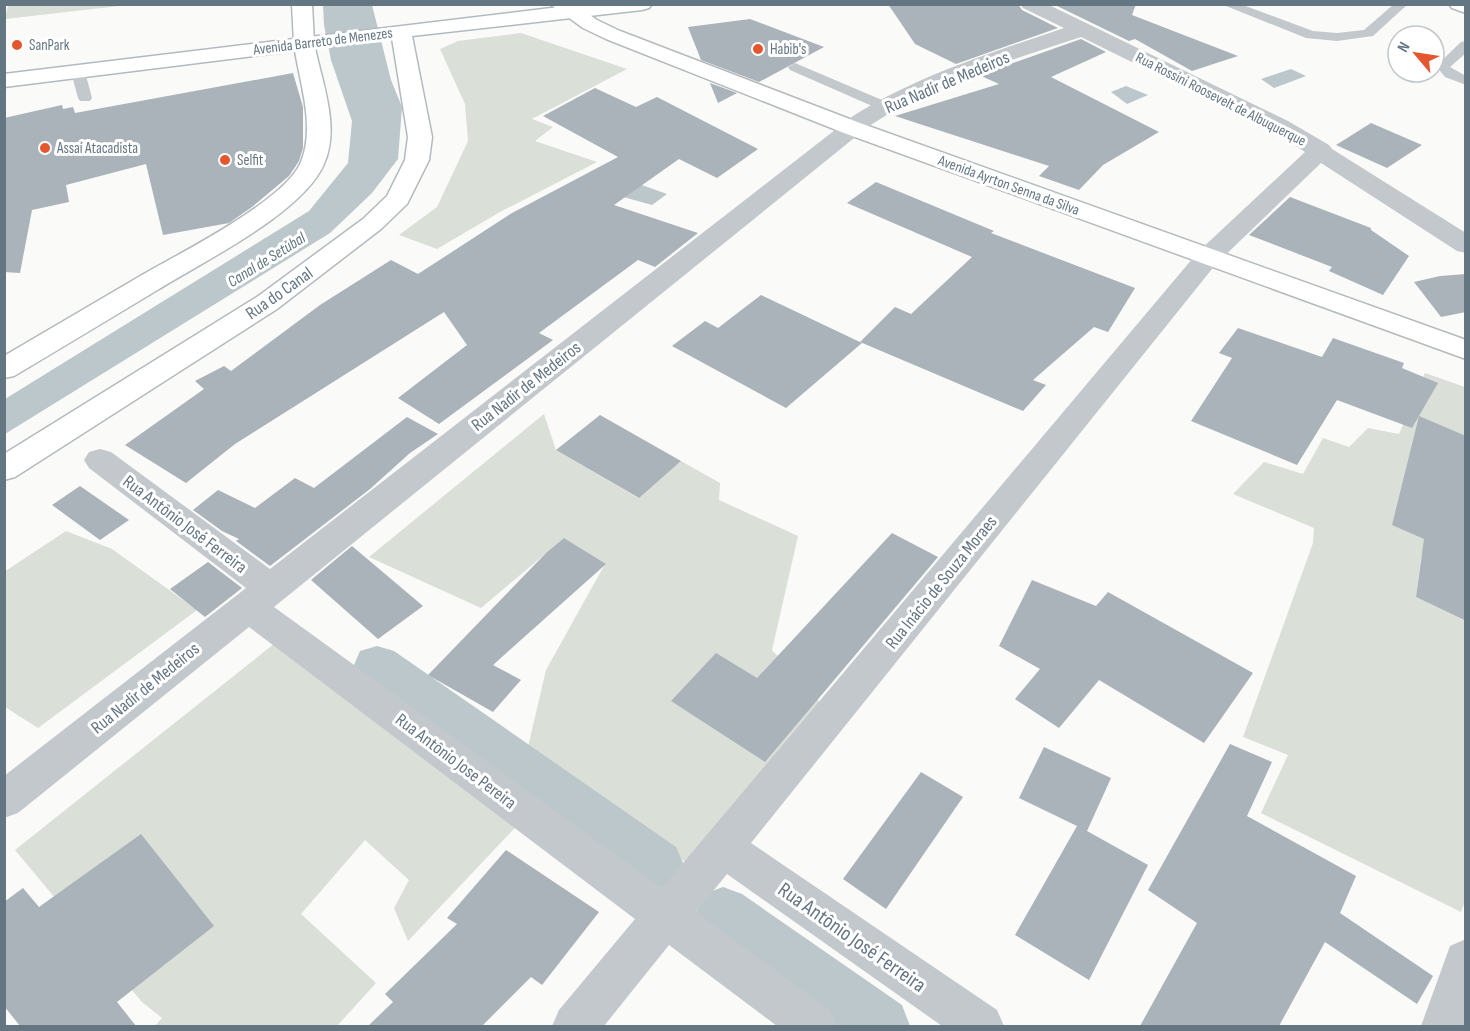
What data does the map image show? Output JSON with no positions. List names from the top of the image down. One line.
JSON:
{"streets":{"main road":["Avenida Barreto de Menezes","Avenida Ayrton Senna da Silva","Rua do Canal"],"street":["Rua Nadir de Medeiros","Rua Rossini Roosevelt de Albuquerque","Rua Antônio José Ferreira","Rua Inácio de Souza Moraes","Rua Antônio Jose Pereira"]},"crossings":[["Avenida Barreto de Menezes","Avenida Ayrton Senna da Silva"],["Avenida Barreto de Menezes","Rua do Canal"],["Rua Nadir de Medeiros","Rua Rossini Roosevelt de Albuquerque"],["Rua Nadir de Medeiros","Avenida Ayrton Senna da Silva"],["Rua Nadir de Medeiros","Rua Antônio José Ferreira"],["Rua Nadir de Medeiros","Rua Antônio Jose Pereira"],["Rua Rossini Roosevelt de Albuquerque","Rua Inácio de Souza Moraes"],["Avenida Ayrton Senna da Silva","Rua Inácio de Souza Moraes"],["Rua Antônio José Ferreira","Rua Inácio de Souza Moraes"],["Rua Antônio José Ferreira","Rua Antônio Jose Pereira"],["Rua Inácio de Souza Moraes","Rua Antônio Jose Pereira"]],"water":["Canal de Setúbal"],"places":["SanPark","Habib's","Assaí Atacadista","Selfit"],"north":"top left"}
